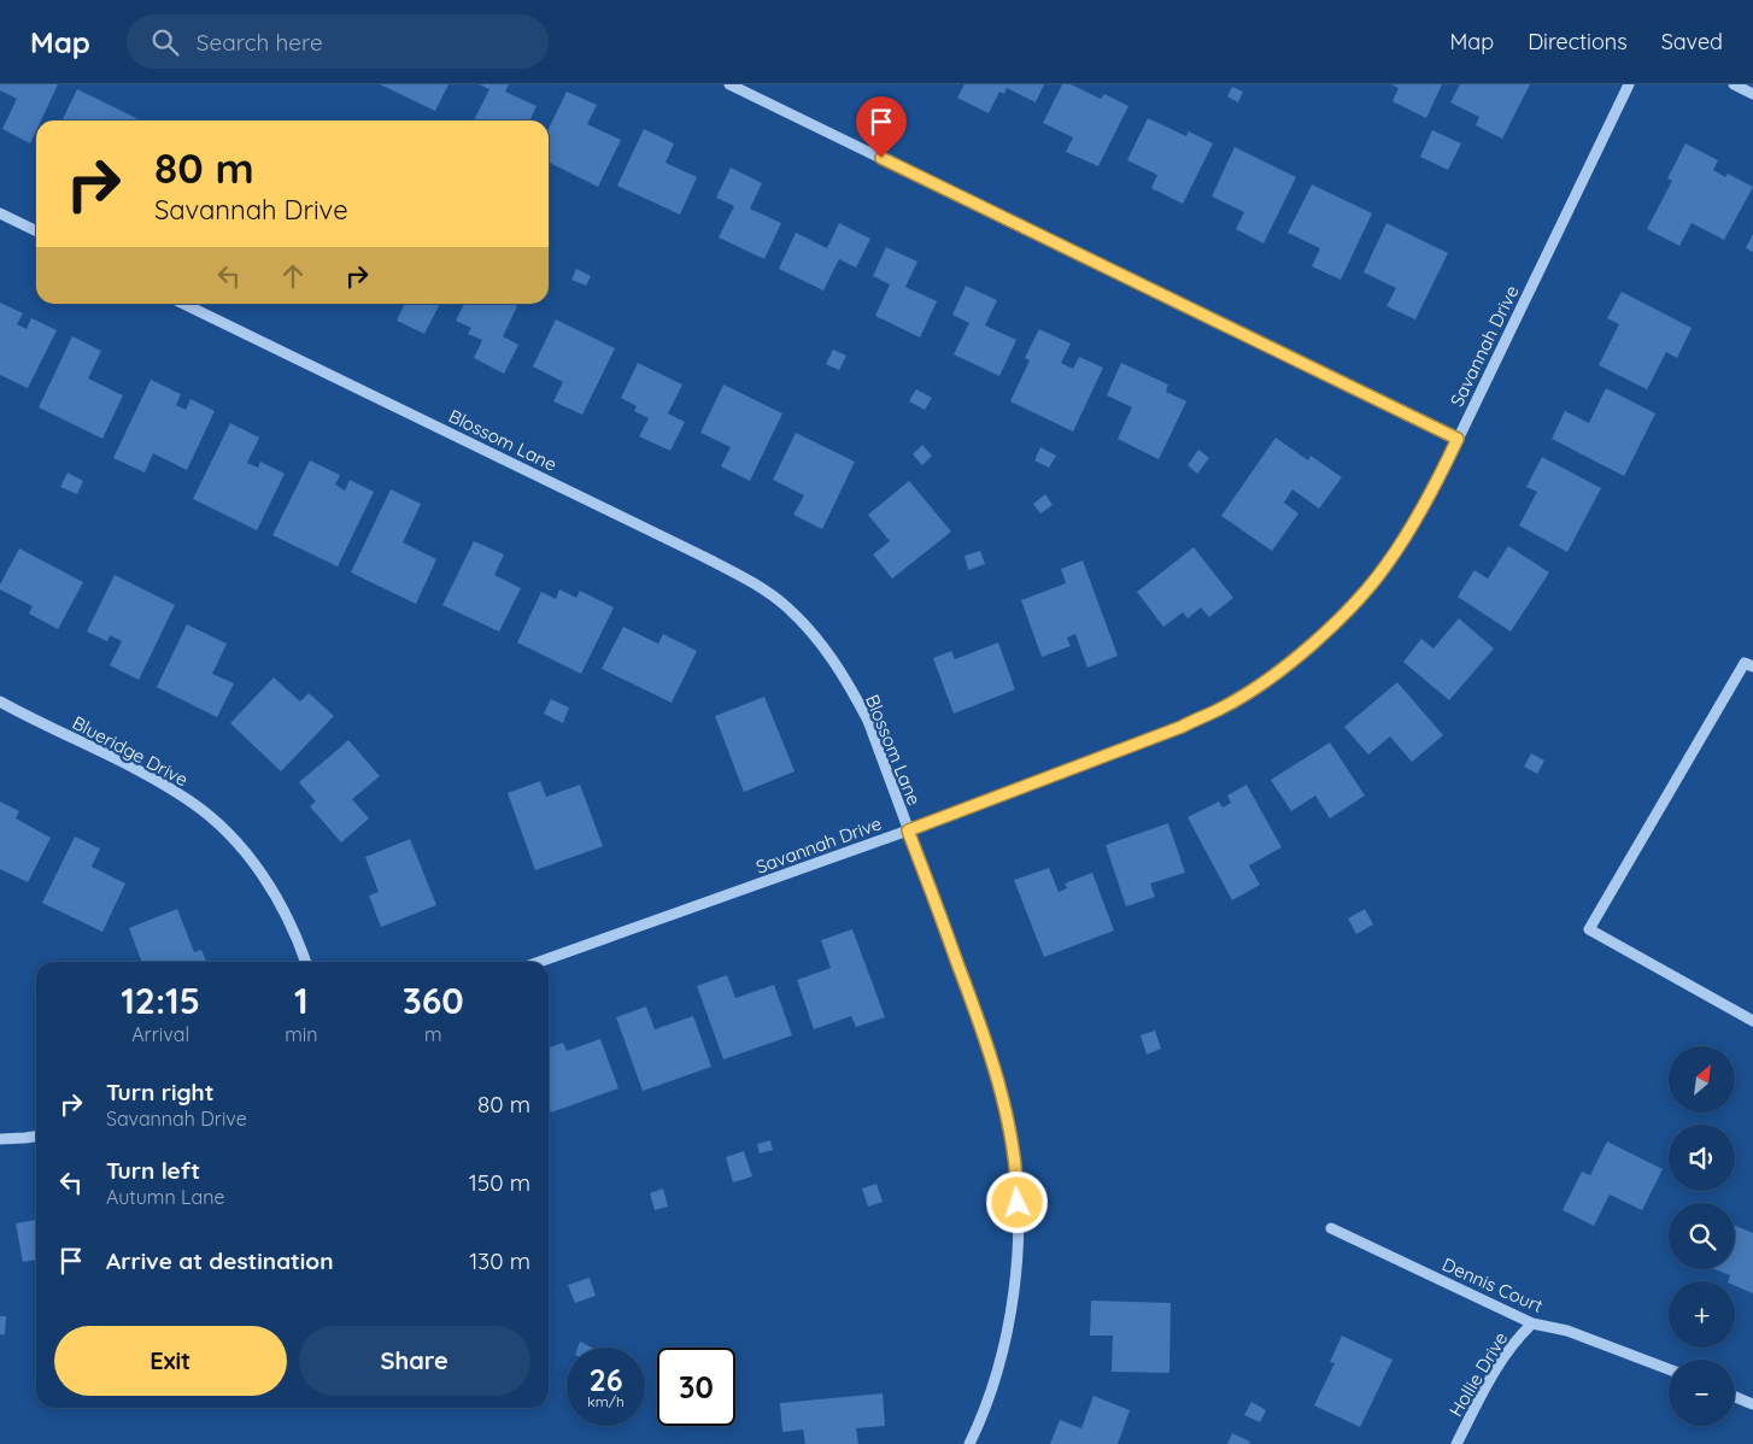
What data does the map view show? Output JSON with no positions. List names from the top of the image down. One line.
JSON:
{"streets":{"street":["Savannah Drive","Blossom Lane","Blueridge Drive","Dennis Court","Hollie Drive"]},"crossings":[["Savannah Drive","Blossom Lane"],["Dennis Court","Hollie Drive"]],"north":"top right","page":{"header":"Map","search":"Search here","nav":["Map","Directions","Saved"],"turn":["80 m","Savannah Drive"],"eta":["12:15","Arrival","1","min","360","m"],"map_buttons":["+","−"],"list":[{"name":"Turn right","note":"Savannah Drive","value":"80 m"},{"name":"Turn left","note":"Autumn Lane","value":"150 m"},{"name":"Arrive at destination","value":"130 m"}],"buttons":["Exit","Share"],"speed":"26 km/h","limit":"30"}}
